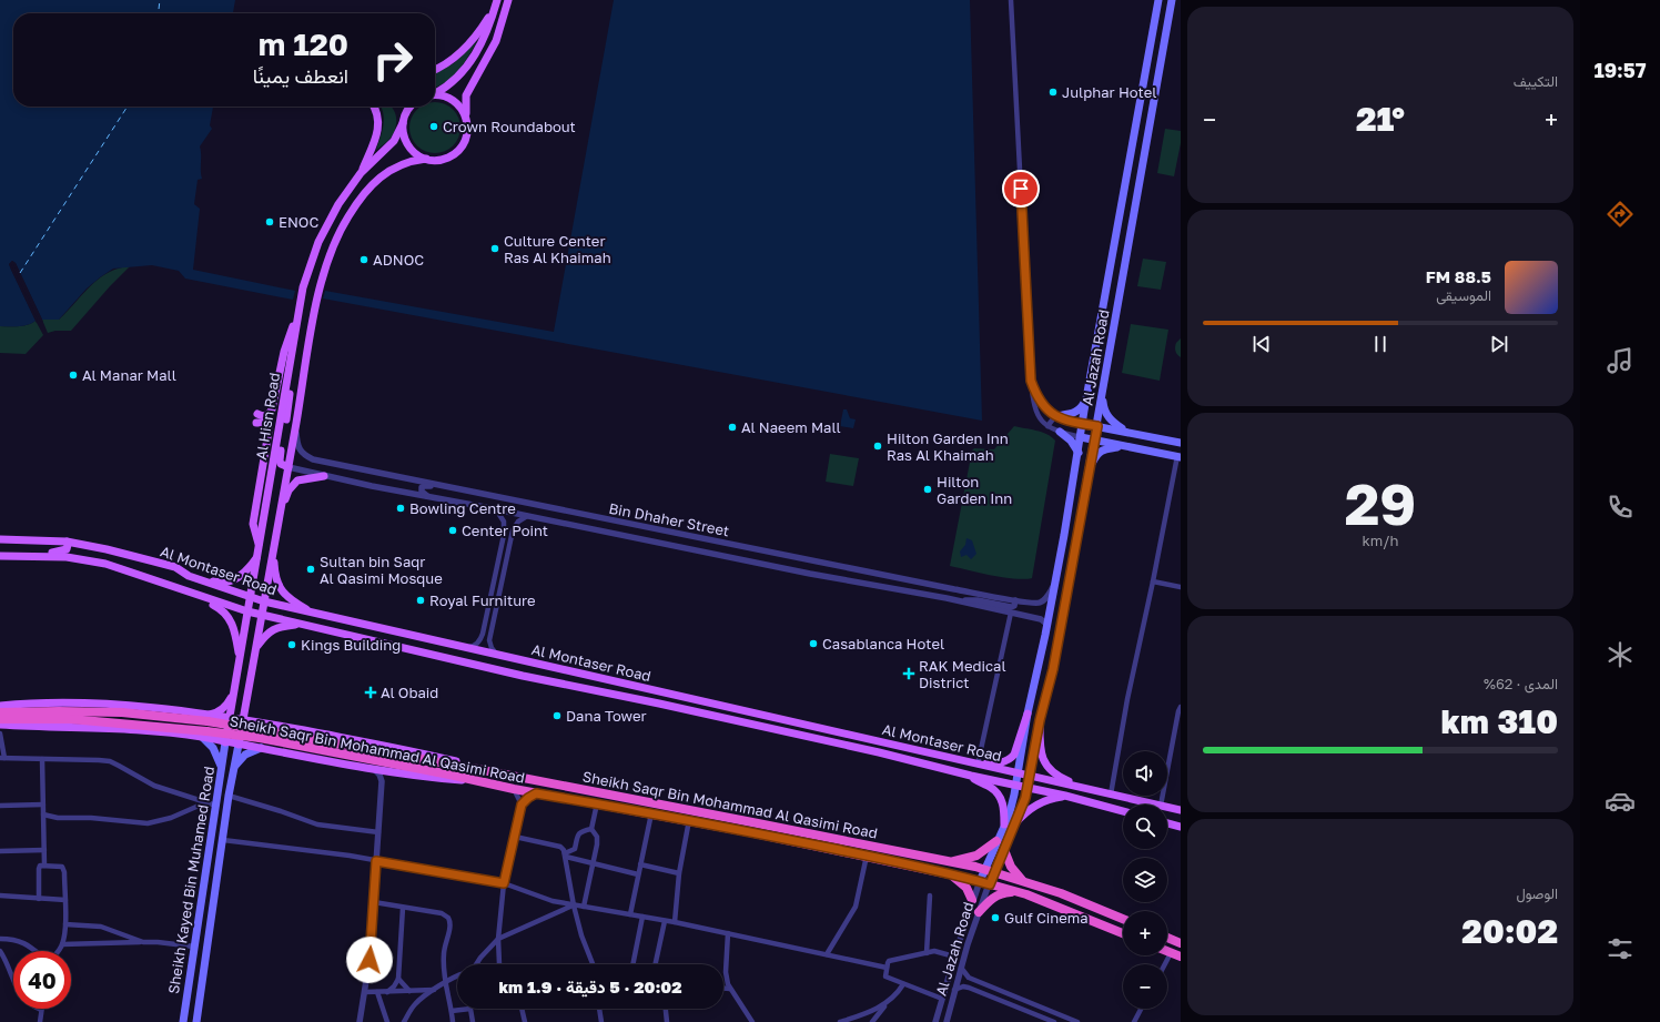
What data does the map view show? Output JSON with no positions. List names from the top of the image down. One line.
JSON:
{"streets":{"highway":["Sheikh Saqr Bin Mohammad Al Qasimi Road"],"main road":["Al Jazah Road","Al Hisn Road","Al Montaser Road","Sheikh Kayed Bin Muhamed Road"],"street":["Bin Dhaher Street"]},"crossings":[["Al Jazah Road","Bin Dhaher Street"],["Al Jazah Road","Al Montaser Road"],["Al Jazah Road","Sheikh Saqr Bin Mohammad Al Qasimi Road"],["Al Hisn Road","Bin Dhaher Street"],["Al Hisn Road","Al Montaser Road"],["Al Hisn Road","Sheikh Kayed Bin Muhamed Road"]],"places":{"other":["Julphar Hotel","Crown Roundabout","ENOC","Culture Center Ras Al Khaimah","ADNOC","Al Manar Mall","Al Naeem Mall","Hilton Garden Inn Ras Al Khaimah","Hilton Garden Inn","Bowling Centre","Center Point","Sultan bin Saqr Al Qasimi Mosque","Royal Furniture","Casablanca Hotel","Kings Building","Dana Tower","Gulf Cinema"],"health":["RAK Medical District","Al Obaid"]},"page":{"tabs":"19:57","tile":["التكييف",["29","km/h"],["المدى · 62%","310 km"],["الوصول","20:02"]],"turn":["120 m","انعطف يمينًا"],"heat":["−","21°","+"],"song":["88.5 FM","الموسيقى"],"map_buttons":["+","−"],"limit":"40","trip":"20:02 · 5 دقيقة · 1.9 km"}}
